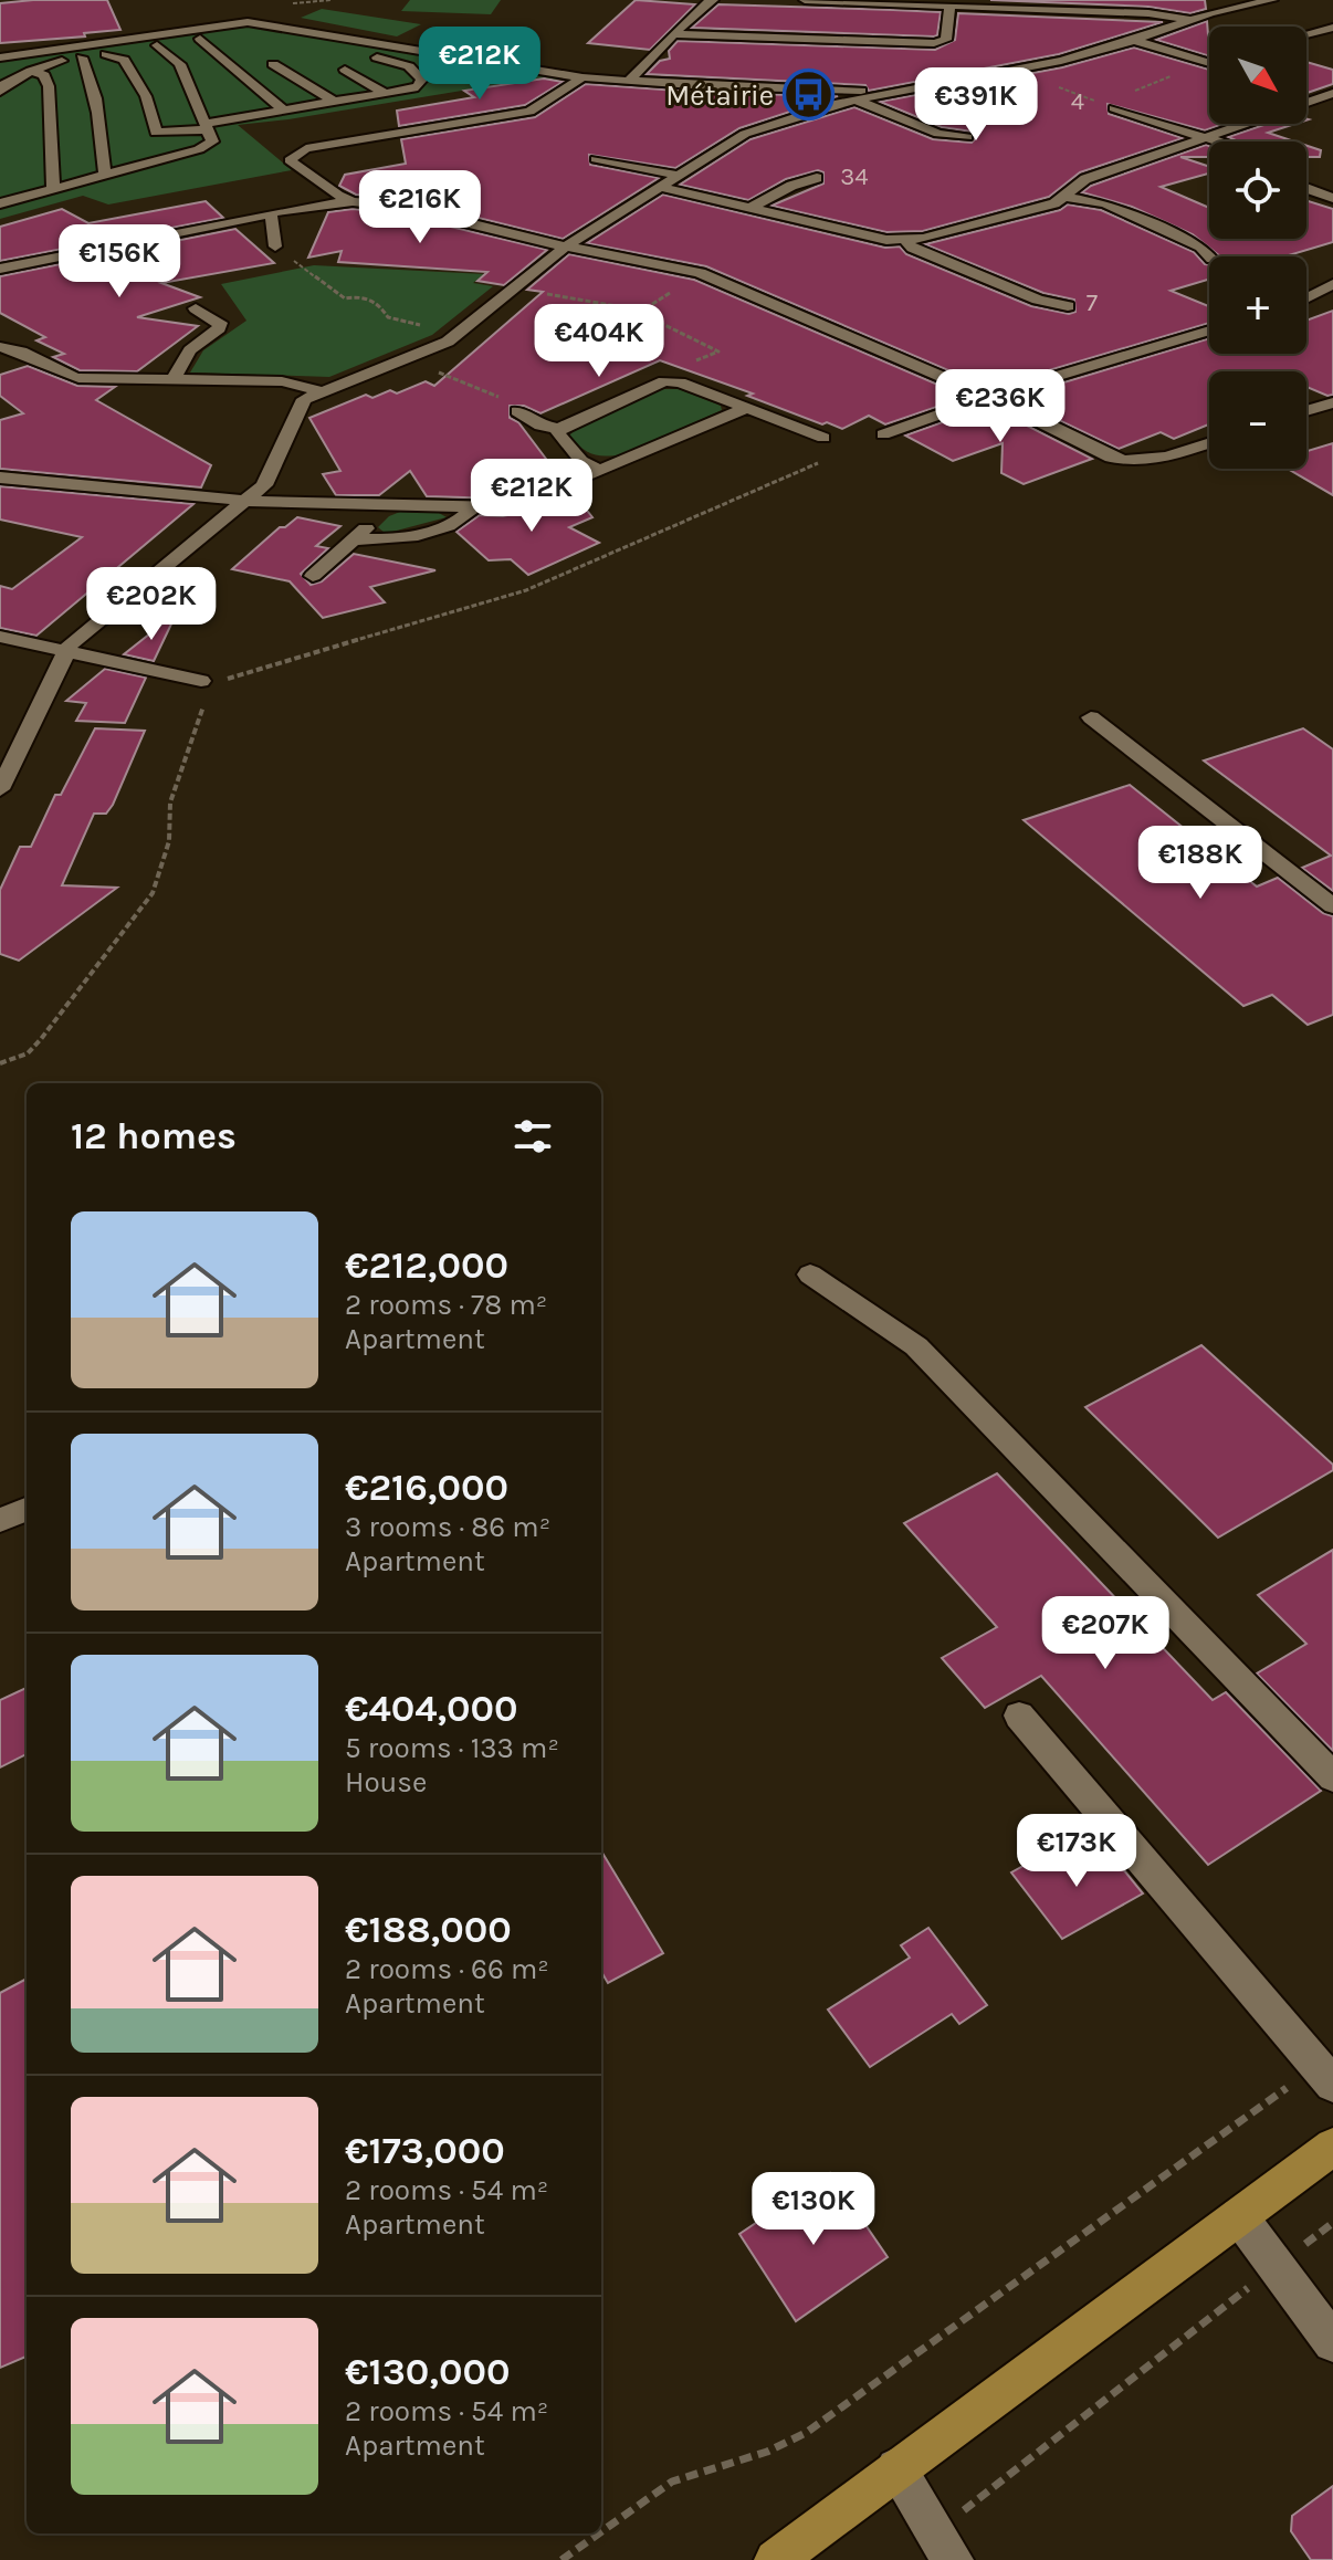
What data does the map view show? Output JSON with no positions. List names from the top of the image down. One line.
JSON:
{"places":{"bus stop":["Métairie"]},"house_numbers":["4","34","7"],"north":"bottom right","page":{"map_buttons":["+","−"],"price":["€212K","€391K","€216K","€156K","€404K","€236K","€212K","€202K","€188K","€207K","€173K","€130K"],"heading":"12 homes","list":[{"name":"€212,000","note":"2 rooms · 78 m² · Apartment"},{"name":"€216,000","note":"3 rooms · 86 m² · Apartment"},{"name":"€404,000","note":"5 rooms · 133 m² · House"},{"name":"€188,000","note":"2 rooms · 66 m² · Apartment"},{"name":"€173,000","note":"2 rooms · 54 m² · Apartment"},{"name":"€130,000","note":"2 rooms · 54 m² · Apartment"}]}}
